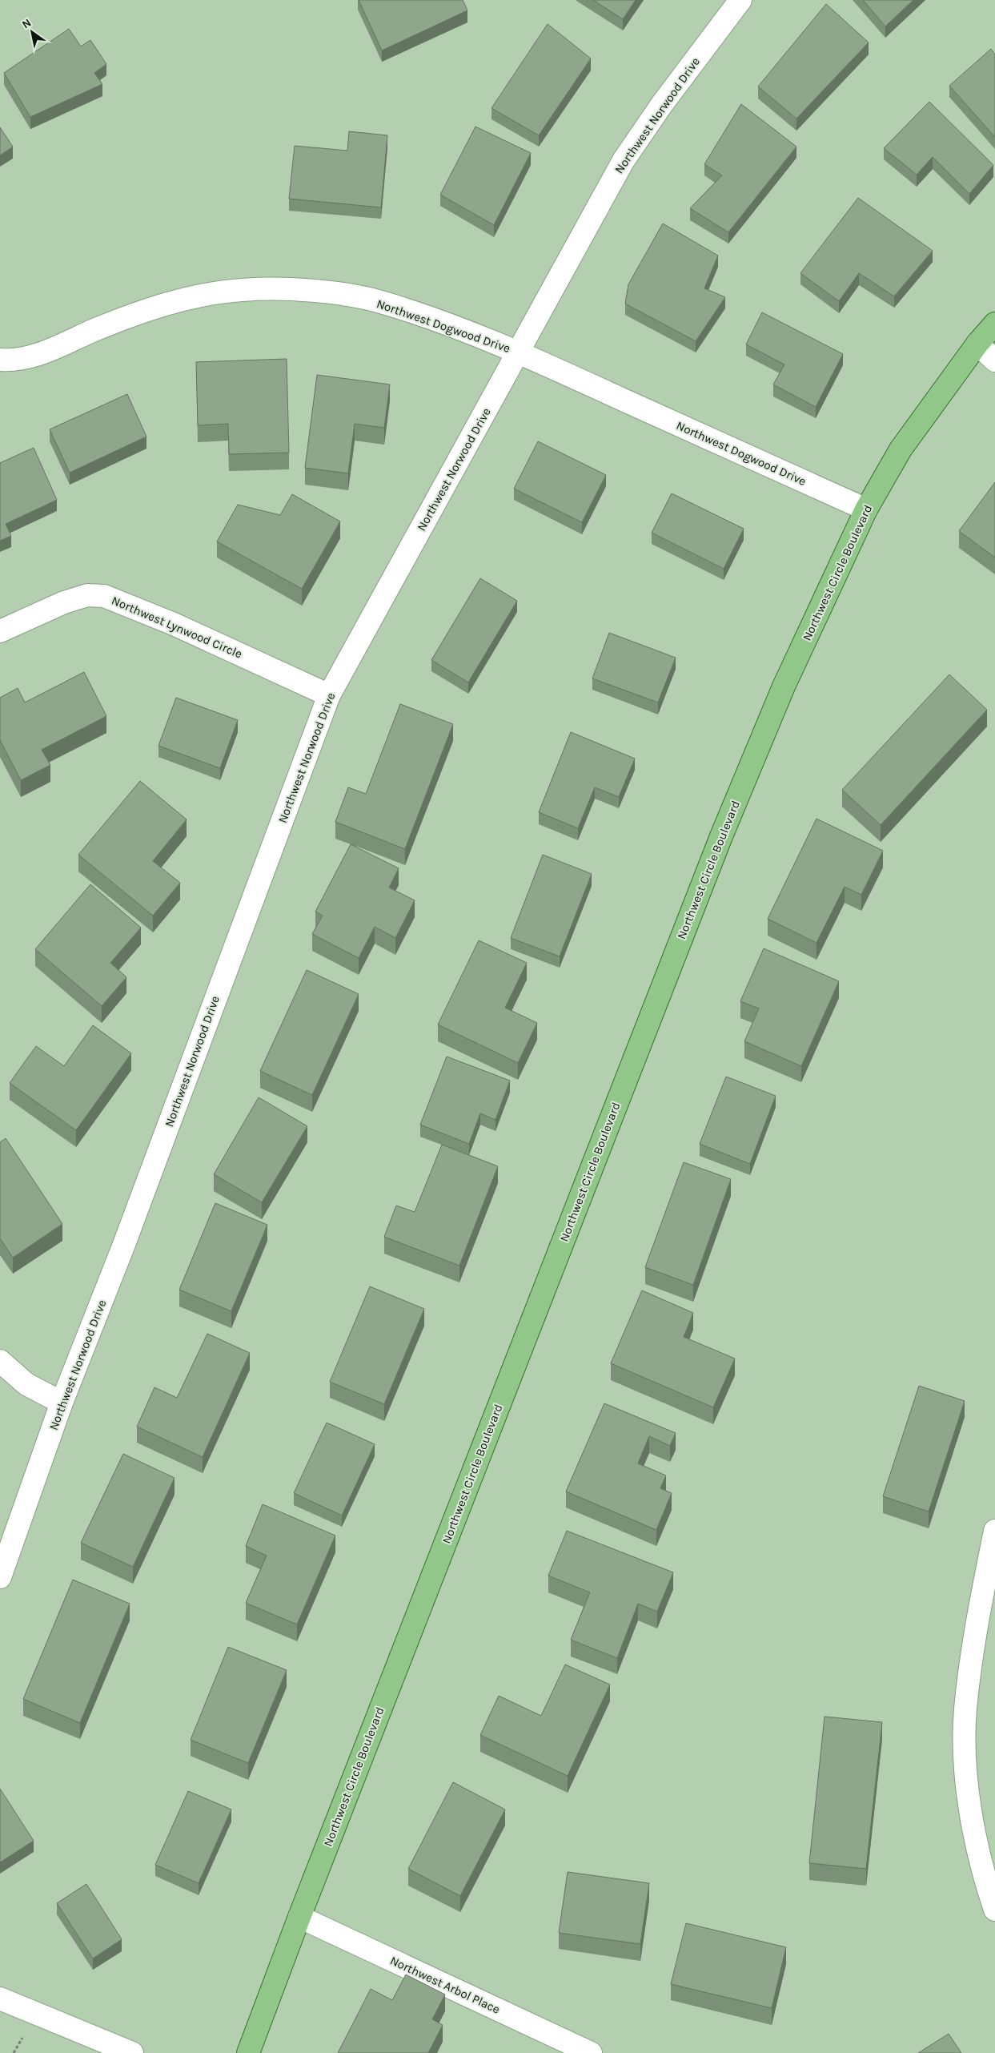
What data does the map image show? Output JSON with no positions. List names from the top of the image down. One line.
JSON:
{"streets":{"main road":["Northwest Circle Boulevard"],"street":["Northwest Norwood Drive","Northwest Dogwood Drive","Northwest Lynwood Circle","Northwest Arbol Place"]},"crossings":[["Northwest Norwood Drive","Northwest Dogwood Drive"],["Northwest Norwood Drive","Northwest Lynwood Circle"],["Northwest Dogwood Drive","Northwest Circle Boulevard"],["Northwest Circle Boulevard","Northwest Arbol Place"]],"north":"top left"}
